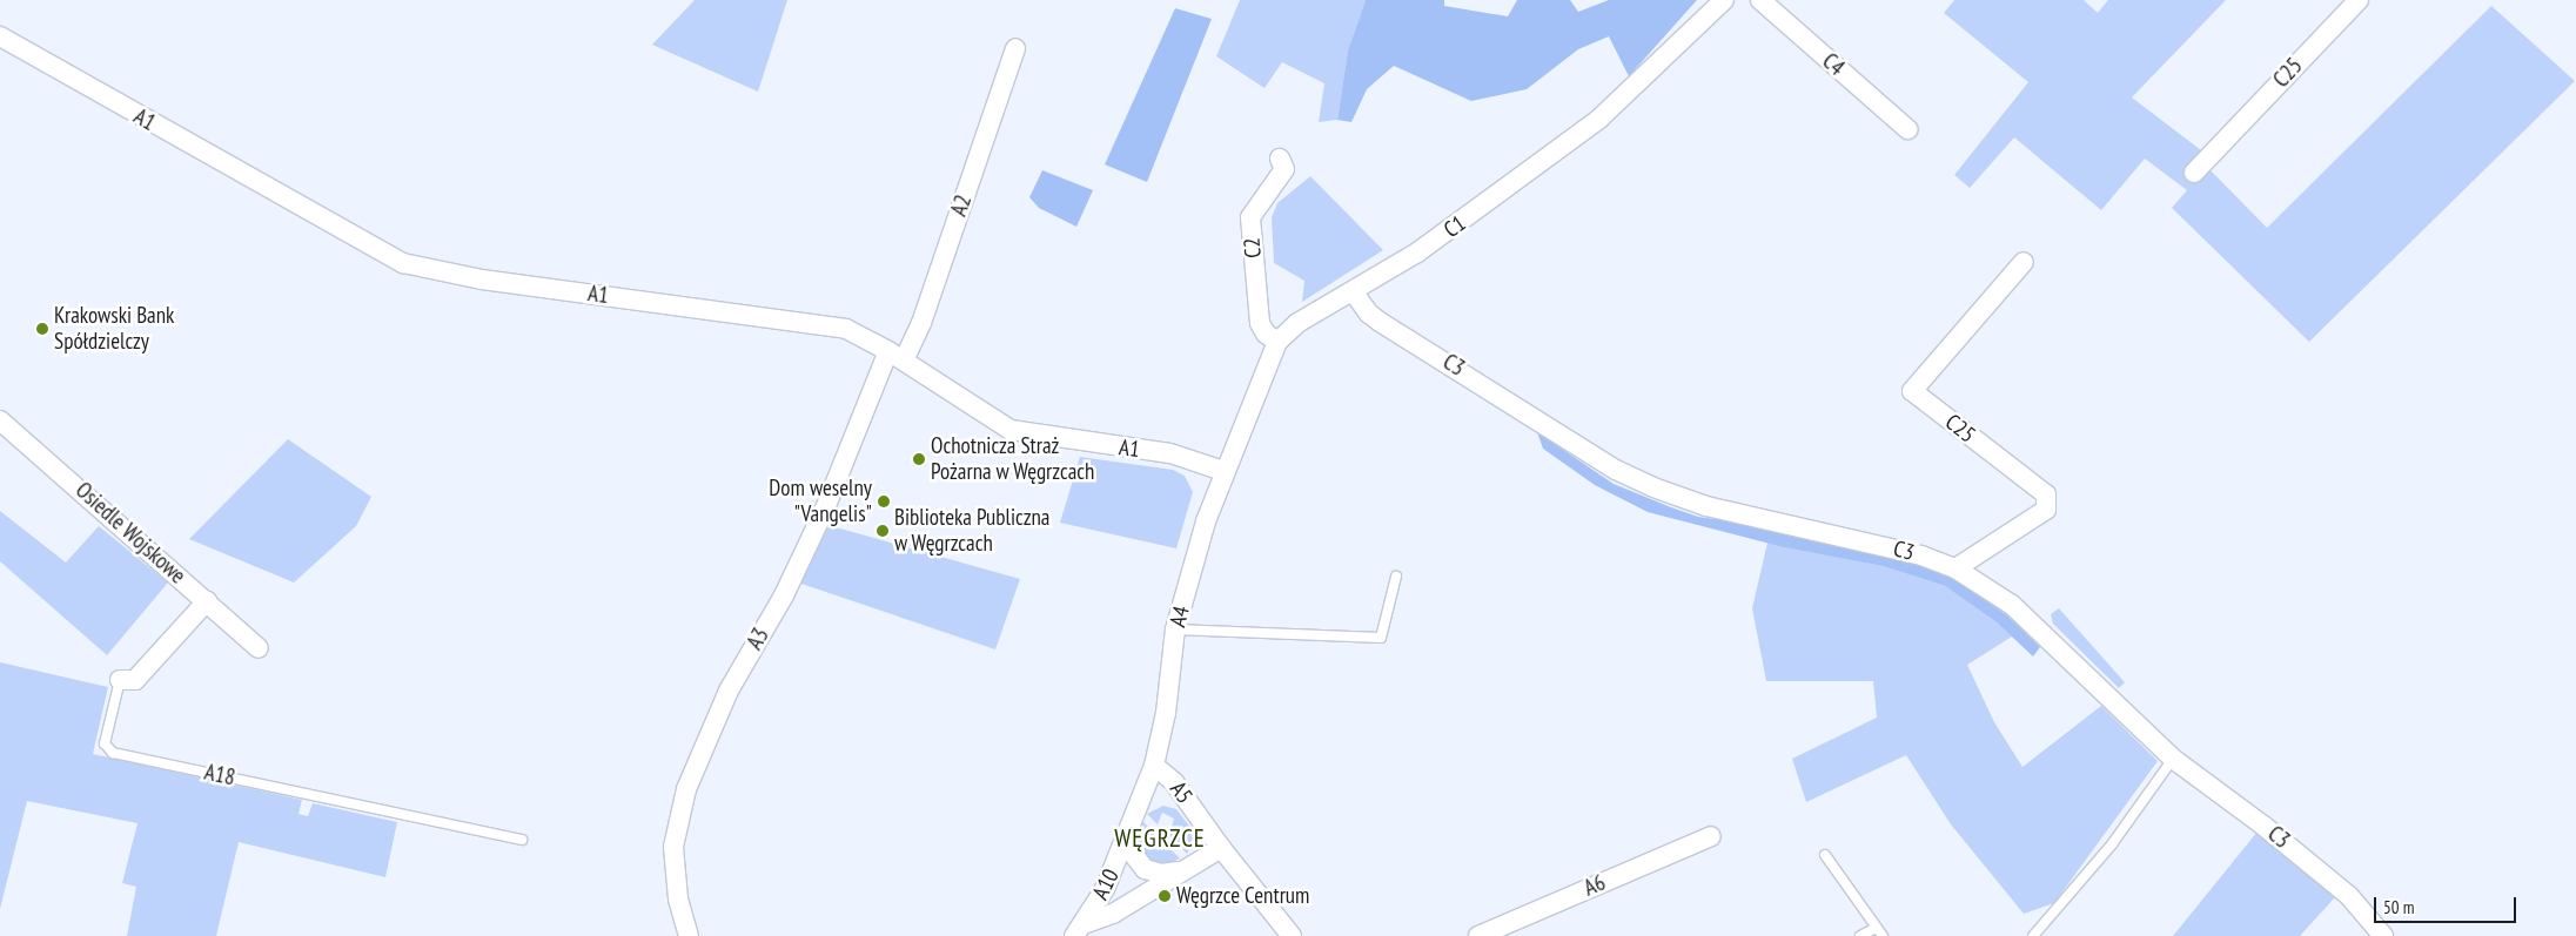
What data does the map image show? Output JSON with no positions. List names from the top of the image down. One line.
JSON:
{"streets":{"street":["C4","C25","A1","A2","C1","C2","C3","Osiedle Wojskowe","A4","A3","A18","A5","A10","A6"]},"crossings":[["C25","C3"],["A1","A2"],["A1","C1"],["A1","A4"],["A1","A3"],["A2","A3"],["C1","C2"],["C1","C3"],["C1","A4"],["Osiedle Wojskowe","A18"],["A4","A5"],["A4","A10"],["A5","A10"]],"districts":["WĘGRZCE"],"places":["Krakowski Bank Spółdzielczy","Ochotnicza Straż Pożarna w Węgrzcach","Dom weselny \"Vangelis\"","Biblioteka Publiczna w Węgrzcach","Węgrzce Centrum"],"scale_bar":"50 m"}
